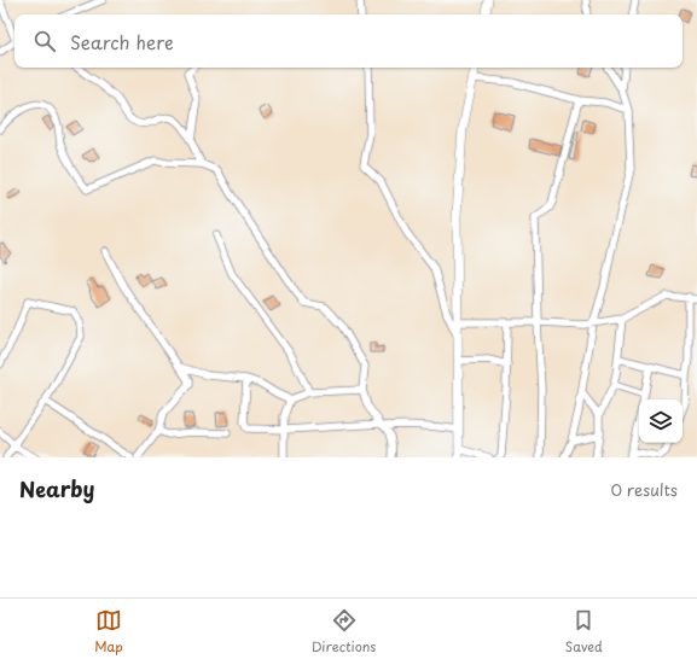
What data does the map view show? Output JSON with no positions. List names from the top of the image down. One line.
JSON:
{"page":{"search":"Search here","heading":["Nearby","0 results"],"nav":["Map","Directions","Saved"]}}
